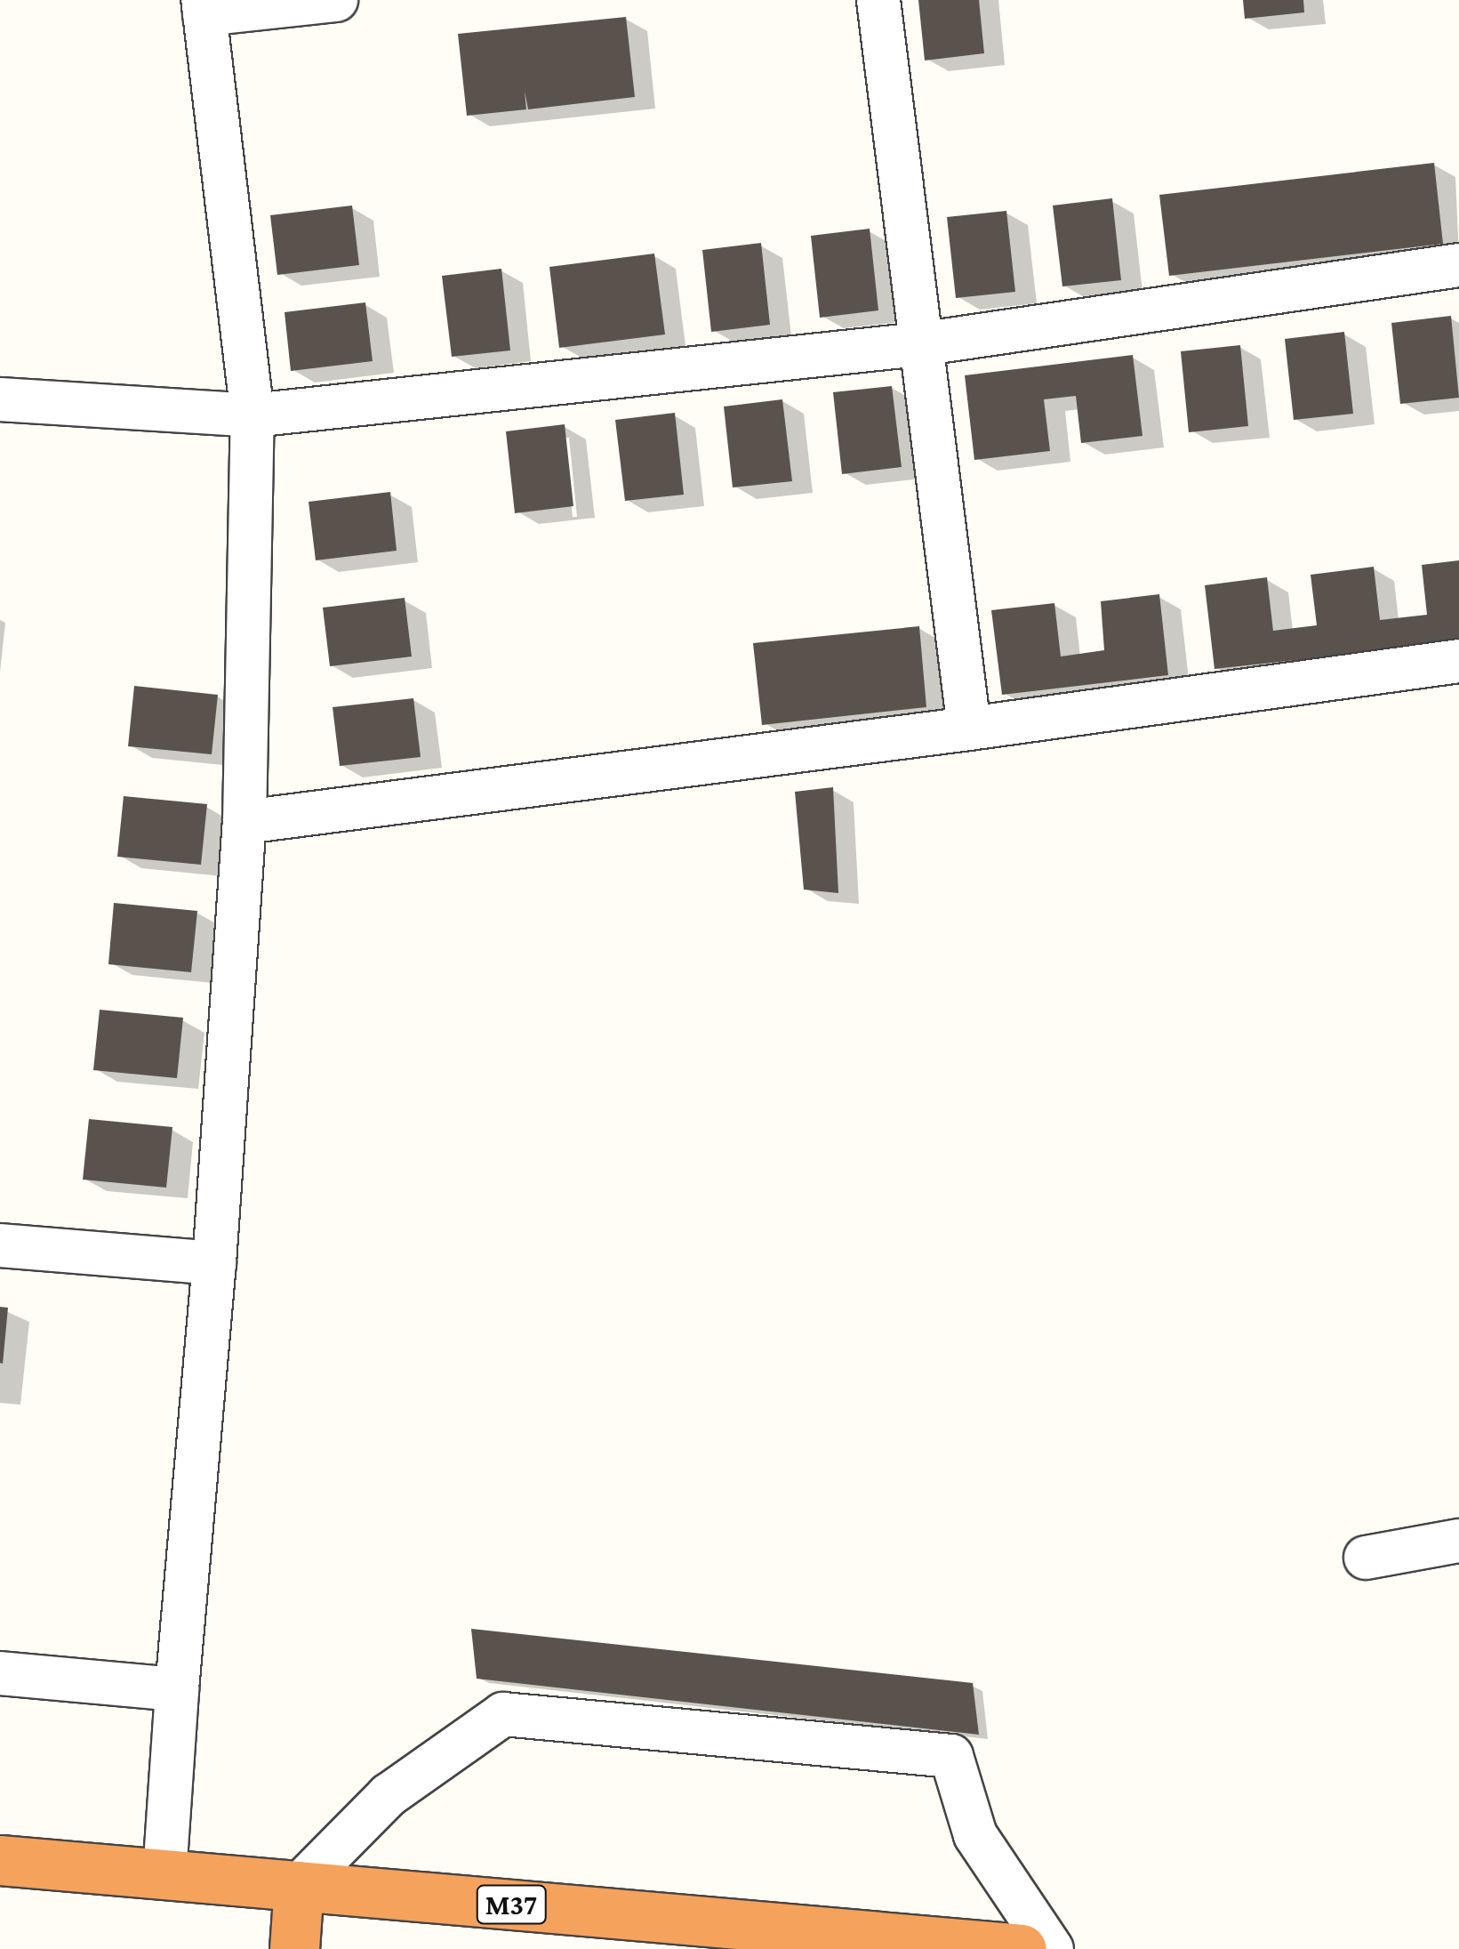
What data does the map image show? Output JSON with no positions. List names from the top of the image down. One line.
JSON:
{"streets":{"highway":["M37"]}}
